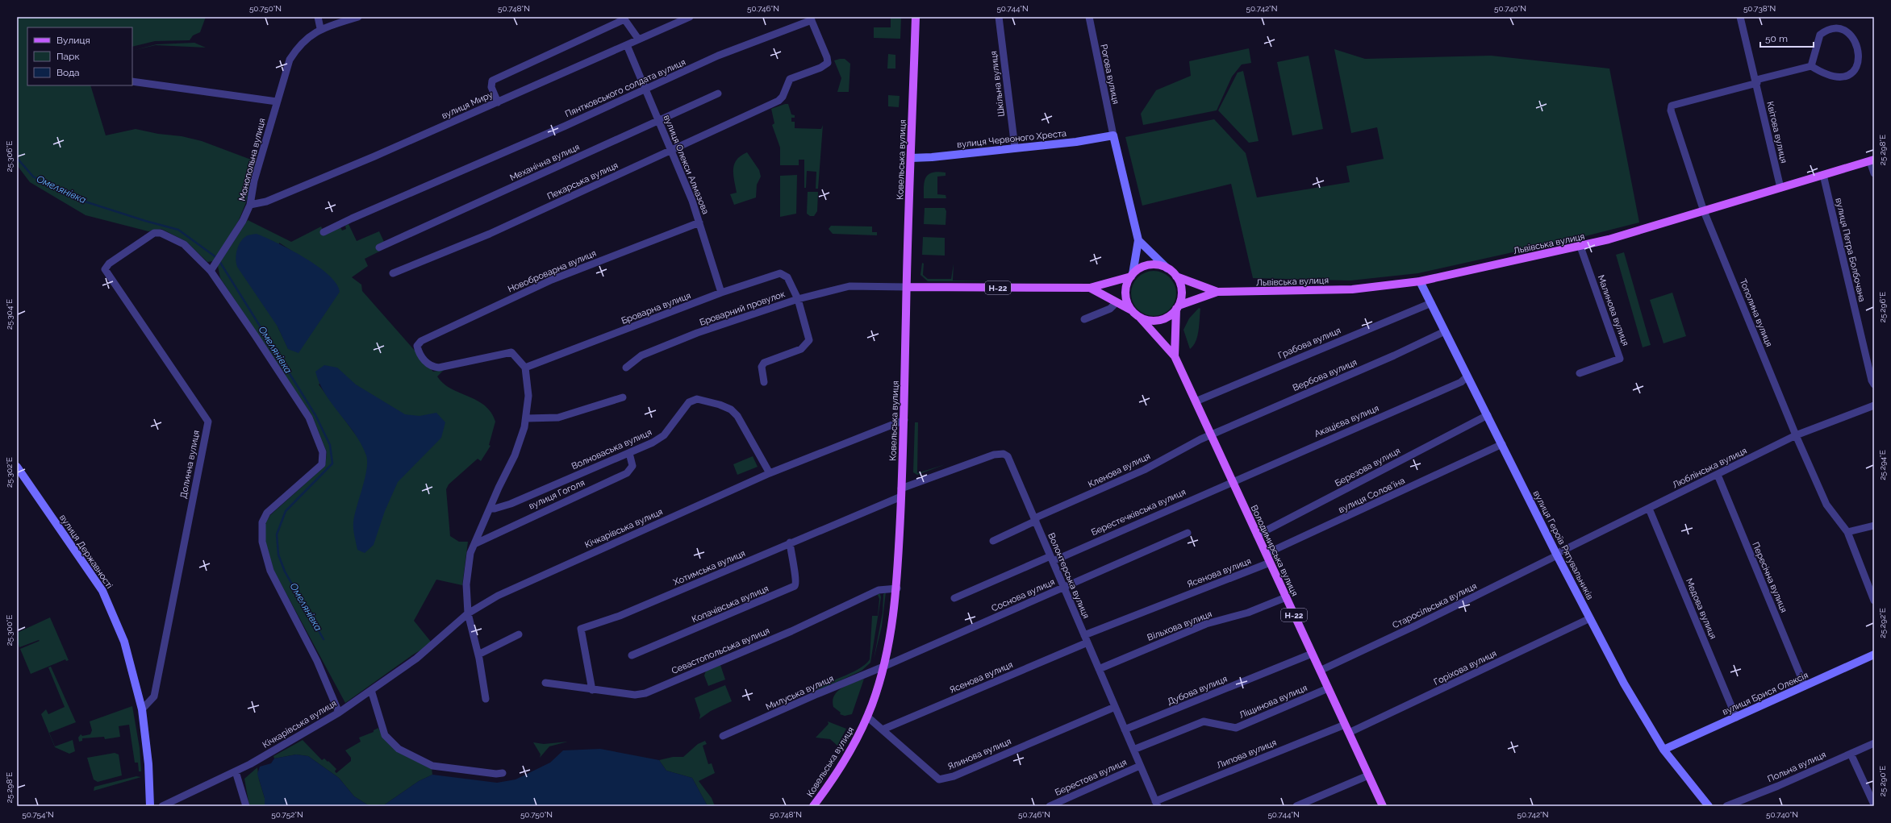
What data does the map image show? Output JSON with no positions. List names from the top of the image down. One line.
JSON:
{"streets":{"main road":["Ковельська вулиця","Львівська вулиця","Н-22","Володимирська вулиця"],"street":["Рогова вулиця","Шкільна вулиця","Пянтковського солдата вулиця","вулиця Миру","Квітова вулиця","вулиця Червоного Хреста","Монопольна вулиця","Механічна вулиця","вулиця Олекси Алмазова","Пекарська вулиця","вулиця Петра Болбочана","Новоброварна вулиця","Броварна вулиця","Броварний провулок","Малинова вулиця","Тополина вулиця","Грабова вулиця","Вербова вулиця","Акацієва вулиця","Волноваська вулиця","Долинна вулиця","Березова вулиця","Люблінська вулиця","Кленова вулиця","вулиця Гоголя","вулиця Солов'їна","Берестечківська вулиця","Кічкарівська вулиця","вулиця Героїв Рятувальників","вулиця Державності","Хотимська вулиця","Ясенова вулиця","Волонтерська вулиця","Пересічна вулиця","Соснова вулиця","Копачівська вулиця","Старосільська вулиця","Медова вулиця","Вільхова вулиця","Севастопольська вулиця","Горіхова вулиця","Дубова вулиця","Милуська вулиця","вулиця Брися Олексія","Ліщинова вулиця","Ялинова вулиця","Липова вулиця","Польна вулиця","Берестова вулиця"]},"crossings":[["Рогова вулиця","вулиця Червоного Хреста"],["Шкільна вулиця","вулиця Червоного Хреста"],["Пянтковського солдата вулиця","вулиця Олекси Алмазова"],["Пянтковського солдата вулиця","Пекарська вулиця"],["вулиця Миру","Монопольна вулиця"],["вулиця Миру","вулиця Олекси Алмазова"],["Квітова вулиця","Львівська вулиця"],["Квітова вулиця","Тополина вулиця"],["вулиця Червоного Хреста","Ковельська вулиця"],["Монопольна вулиця","Долинна вулиця"],["Ковельська вулиця","Н-22"],["Ковельська вулиця","Кічкарівська вулиця"],["Ковельська вулиця","Хотимська вулиця"],["Ковельська вулиця","Волонтерська вулиця"],["Ковельська вулиця","Соснова вулиця"],["Ковельська вулиця","Севастопольська вулиця"],["Ковельська вулиця","Милуська вулиця"],["Ковельська вулиця","Ялинова вулиця"],["Механічна вулиця","вулиця Олекси Алмазова"],["вулиця Олекси Алмазова","Пекарська вулиця"],["вулиця Олекси Алмазова","Новоброварна вулиця"],["вулиця Олекси Алмазова","Броварна вулиця"],["Львівська вулиця","вулиця Петра Болбочана"],["Львівська вулиця","Н-22"],["Львівська вулиця","Малинова вулиця"],["Львівська вулиця","Тополина вулиця"],["Львівська вулиця","вулиця Героїв Рятувальників"],["Львівська вулиця","Володимирська вулиця"],["Новоброварна вулиця","Броварна вулиця"],["Н-22","Володимирська вулиця"],["Броварна вулиця","Броварний провулок"],["Тополина вулиця","Люблінська вулиця"],["Грабова вулиця","вулиця Героїв Рятувальників"],["Грабова вулиця","Володимирська вулиця"],["Вербова вулиця","Кленова вулиця"],["Вербова вулиця","вулиця Героїв Рятувальників"],["Вербова вулиця","Володимирська вулиця"],["Акацієва вулиця","Берестечківська вулиця"],["Акацієва вулиця","вулиця Героїв Рятувальників"],["Акацієва вулиця","Володимирська вулиця"],["Волноваська вулиця","вулиця Гоголя"],["Волноваська вулиця","Кічкарівська вулиця"],["Долинна вулиця","вулиця Державності"],["Березова вулиця","вулиця Героїв Рятувальників"],["Березова вулиця","Володимирська вулиця"],["Люблінська вулиця","вулиця Героїв Рятувальників"],["Люблінська вулиця","Пересічна вулиця"],["Люблінська вулиця","Старосільська вулиця"],["Люблінська вулиця","Медова вулиця"],["Кленова вулиця","Володимирська вулиця"],["Кленова вулиця","Волонтерська вулиця"],["вулиця Солов'їна","вулиця Героїв Рятувальників"],["вулиця Солов'їна","Володимирська вулиця"],["Берестечківська вулиця","Володимирська вулиця"],["Берестечківська вулиця","Волонтерська вулиця"],["вулиця Героїв Рятувальників","Старосільська вулиця"],["вулиця Героїв Рятувальників","Горіхова вулиця"],["вулиця Героїв Рятувальників","вулиця Брися Олексія"],["Володимирська вулиця","Ясенова вулиця"],["Володимирська вулиця","Старосільська вулиця"],["Володимирська вулиця","Вільхова вулиця"],["Володимирська вулиця","Горіхова вулиця"],["Володимирська вулиця","Дубова вулиця"],["Володимирська вулиця","Ліщинова вулиця"],["Володимирська вулиця","Липова вулиця"],["Хотимська вулиця","Волонтерська вулиця"],["Хотимська вулиця","Копачівська вулиця"],["Хотимська вулиця","Севастопольська вулиця"],["Ясенова вулиця","Волонтерська вулиця"],["Ясенова вулиця","Ялинова вулиця"],["Волонтерська вулиця","Соснова вулиця"],["Волонтерська вулиця","Вільхова вулиця"],["Волонтерська вулиця","Дубова вулиця"],["Волонтерська вулиця","Ліщинова вулиця"],["Волонтерська вулиця","Ялинова вулиця"],["Волонтерська вулиця","Липова вулиця"],["Волонтерська вулиця","Берестова вулиця"],["Пересічна вулиця","вулиця Брися Олексія"],["Соснова вулиця","Милуська вулиця"],["Медова вулиця","вулиця Брися Олексія"]],"water":["Омелянівка"],"legend":["Вулиця","Парк","Вода"],"scale_bar":"50 m","coordinates":["50.750°N","50.748°N","50.746°N","50.744°N","50.742°N","50.740°N","50.738°N","25.298°E","25.306°E","25.296°E","25.304°E","25.294°E","25.302°E","25.292°E","25.300°E","25.290°E","50.754°N","50.752°N"]}
